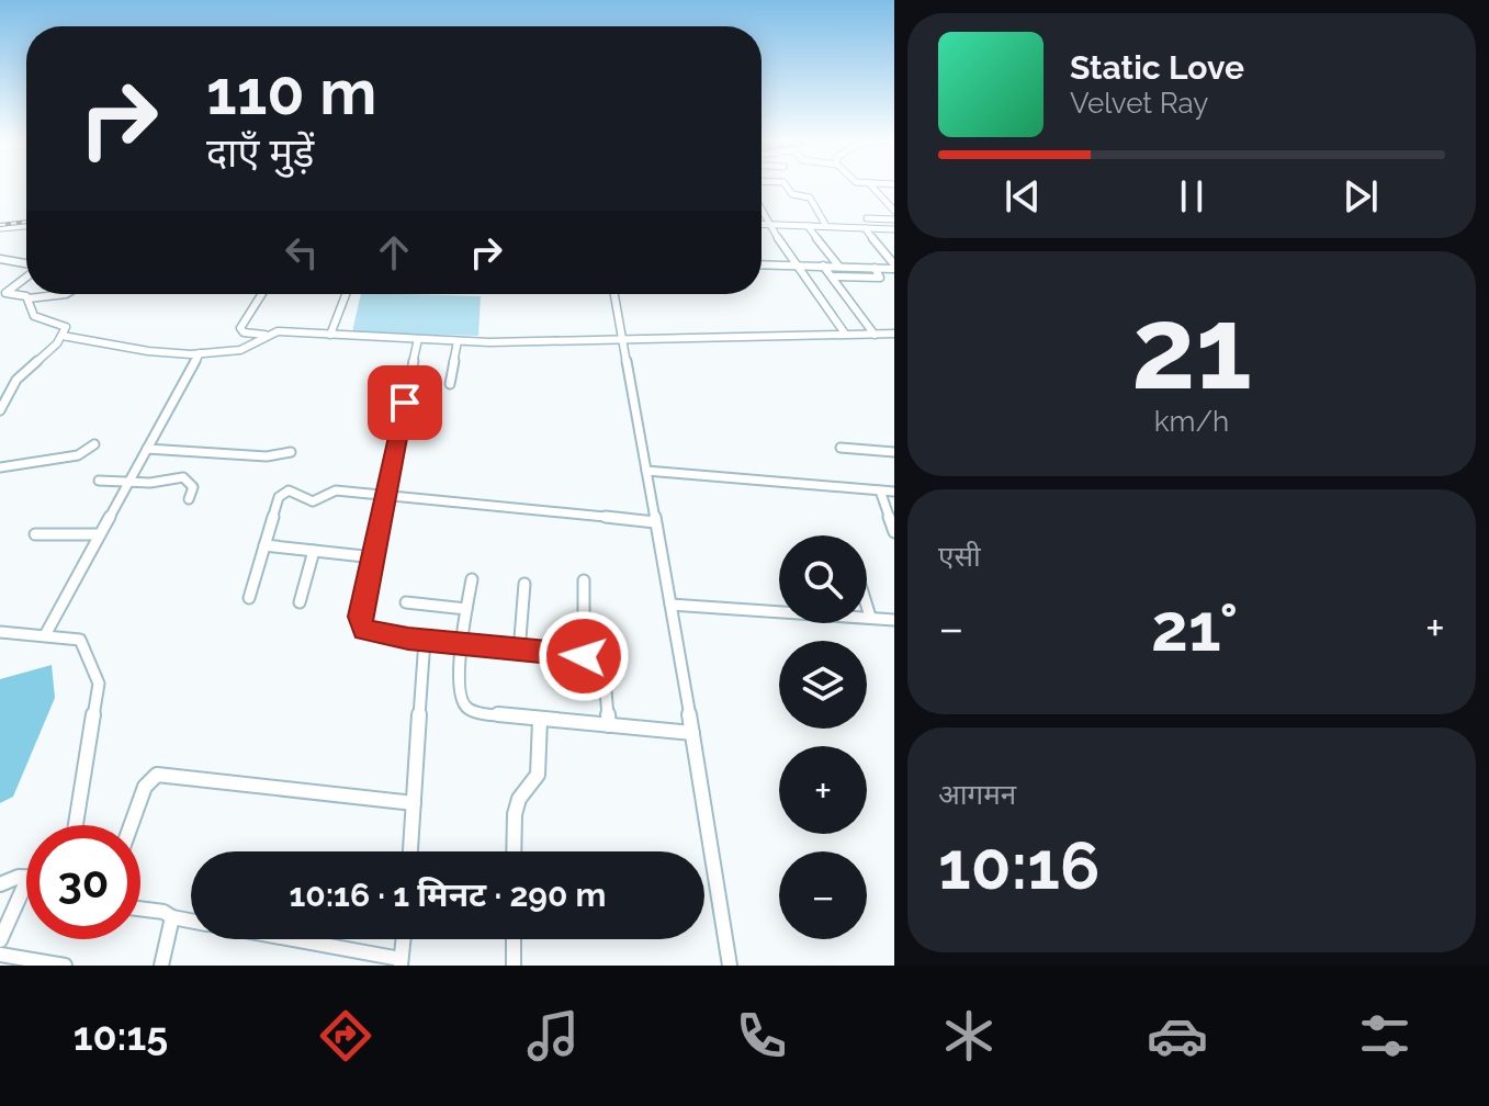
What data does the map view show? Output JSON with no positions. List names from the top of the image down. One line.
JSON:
{"page":{"turn":["110 m","दाएँ मुड़ें"],"song":["Static Love","Velvet Ray"],"tile":[["21","km/h"],"एसी",["आगमन","10:16"]],"map_buttons":["+","−"],"heat":["−","21°","+"],"limit":"30","trip":"10:16 · 1 मिनट · 290 m","tabs":"10:15"}}
